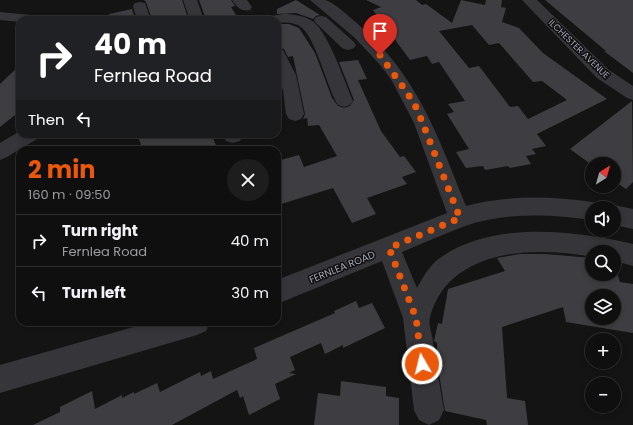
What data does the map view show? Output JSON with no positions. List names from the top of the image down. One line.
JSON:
{"streets":{"street":["ILCHESTER AVENUE","FERNLEA ROAD"]},"north":"top right","page":{"turn":["40 m","Fernlea Road"],"then":"Then","heading":["2 min","160 m · 09:50"],"map_buttons":["+","−"],"list":[{"name":"Turn right","note":"Fernlea Road","value":"40 m"},{"name":"Turn left","value":"30 m"}]}}
